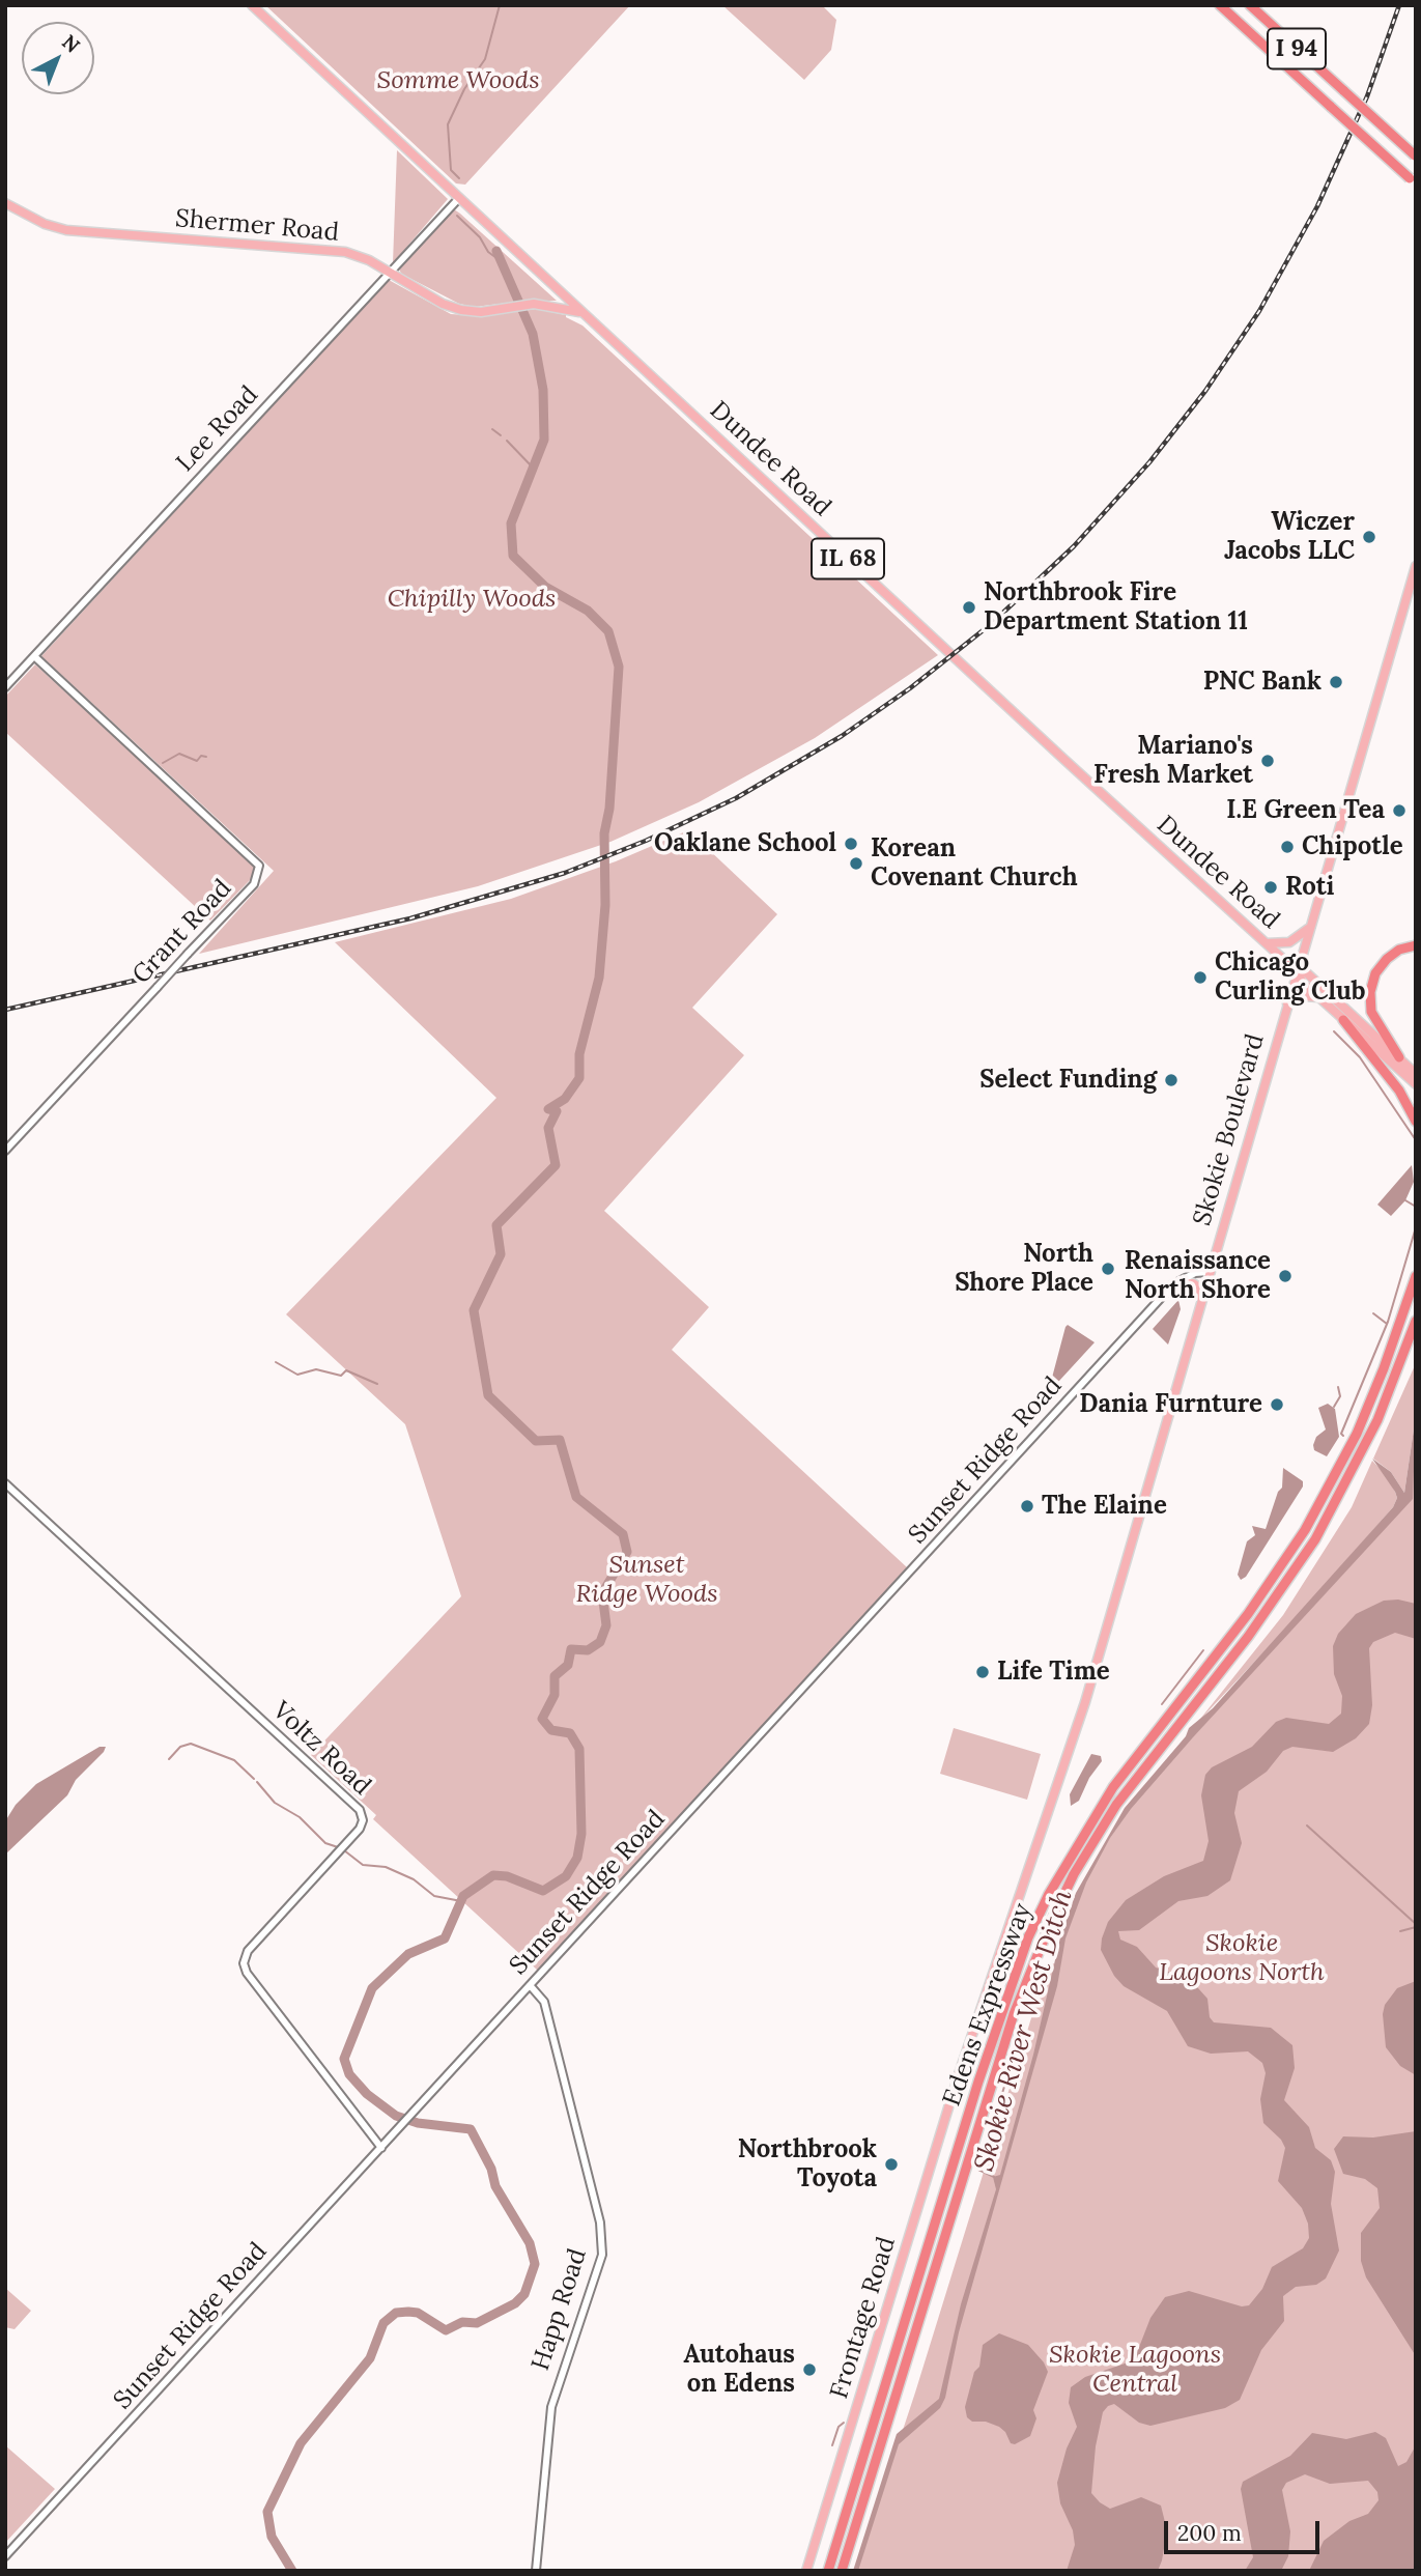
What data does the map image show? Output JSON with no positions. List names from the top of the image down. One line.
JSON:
{"streets":{"highway":["I 94","Edens Expressway"],"main road":["Shermer Road","Dundee Road","IL 68","Skokie Boulevard","Frontage Road"],"street":["Lee Road","Grant Road","Sunset Ridge Road","Voltz Road","Happ Road"]},"crossings":[["Shermer Road","Lee Road"],["Shermer Road","Dundee Road"],["Lee Road","Dundee Road"],["Lee Road","Grant Road"],["Dundee Road","Skokie Boulevard"],["Skokie Boulevard","Sunset Ridge Road"],["Skokie Boulevard","Frontage Road"],["Sunset Ridge Road","Voltz Road"],["Sunset Ridge Road","Happ Road"]],"water":["Skokie River West Ditch"],"parks":["Somme Woods","Chipilly Woods","Sunset Ridge Woods","Skokie Lagoons North","Skokie Lagoons Central"],"places":["Wiczer Jacobs LLC","Northbrook Fire Department Station 11","PNC Bank","Mariano's Fresh Market","I.E Green Tea","Oaklane School","Chipotle","Korean Covenant Church","Roti","Chicago Curling Club","Select Funding","North Shore Place","Renaissance North Shore","Dania Furnture","The Elaine","Life Time","Northbrook Toyota","Autohaus on Edens"],"scale_bar":"200 m","north":"top right"}
